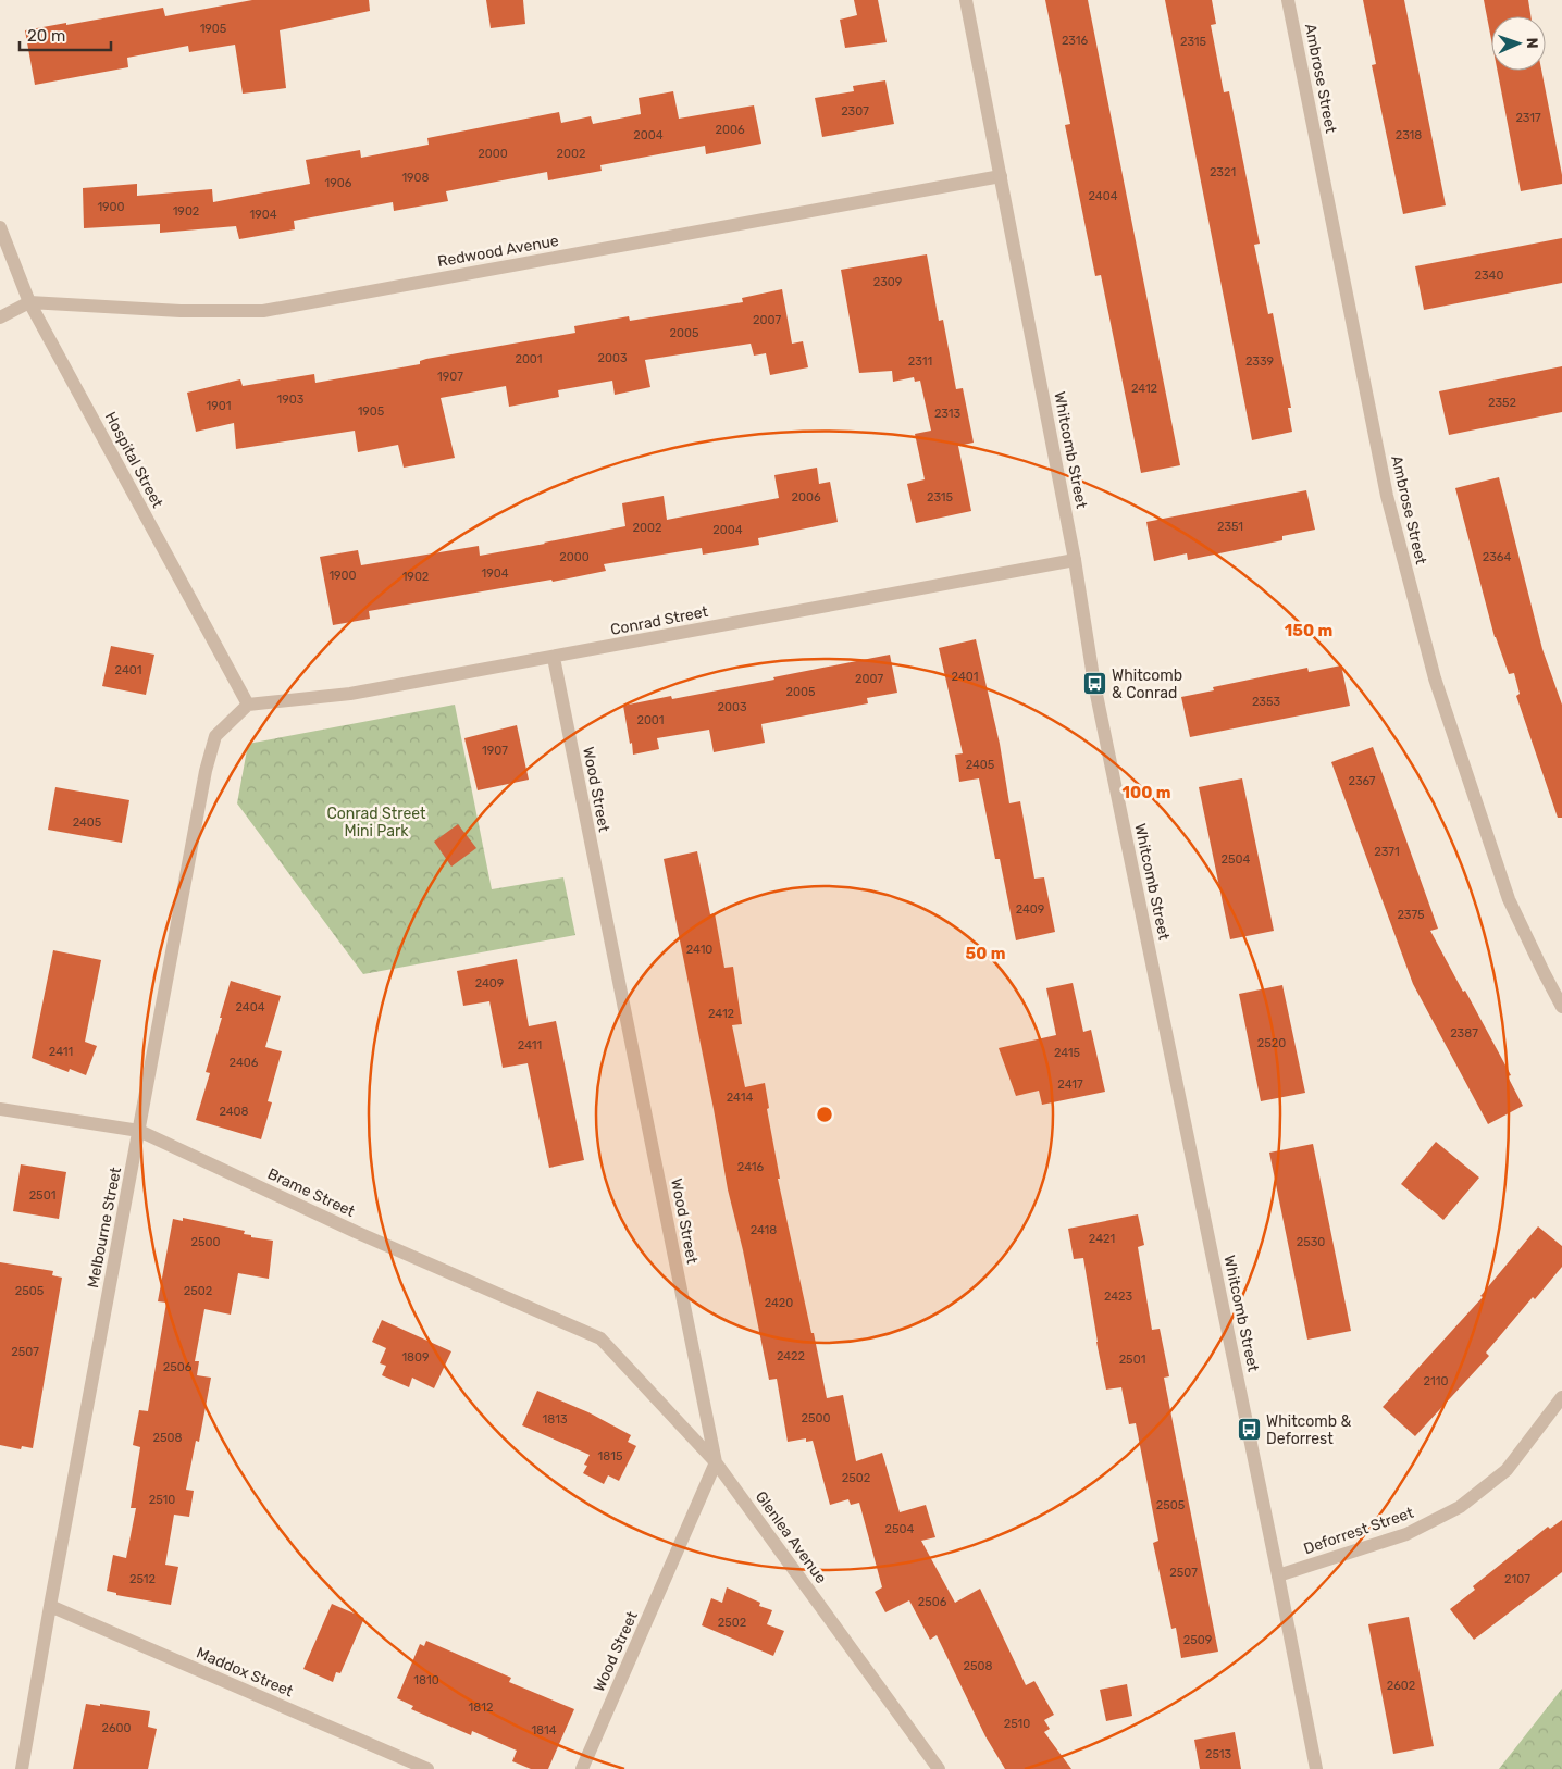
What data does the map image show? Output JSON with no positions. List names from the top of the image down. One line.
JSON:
{"streets":{"street":["Ambrose Street","Redwood Avenue","Whitcomb Street","Hospital Street","Conrad Street","Wood Street","Brame Street","Melbourne Street","Deforrest Street","Glenlea Avenue","Maddox Street"]},"crossings":[["Redwood Avenue","Whitcomb Street"],["Redwood Avenue","Hospital Street"],["Whitcomb Street","Conrad Street"],["Whitcomb Street","Deforrest Street"],["Hospital Street","Conrad Street"],["Hospital Street","Melbourne Street"],["Conrad Street","Wood Street"],["Conrad Street","Melbourne Street"],["Wood Street","Glenlea Avenue"],["Brame Street","Melbourne Street"],["Brame Street","Glenlea Avenue"],["Melbourne Street","Maddox Street"]],"parks":["Conrad Street Mini Park"],"places":{"bus stop":["Whitcomb & Conrad","Whitcomb & Deforrest"]},"house_numbers":["1905","2316","2315","2307","2317","2006","2004","2318","2000","2002","2321","1908","1906","2404","1900","1902","1904","2340","2309","2007","2005","2003","2001","2311","2339","1907","2412","1903","2352","1901","1905","2313","2006","2315","2351","2002","2004","2000","2364","1904","1900","1902","2401","2401","2007","2005","2353","2003","2001","1907","2405","2367","2405","2371","2504","2409","2375","2410","2409","2404","2412","2387","2520","2411","2411","2415","2406","2417","2414","2408","2416","2501","2418","2421","2500","2530","2505","2502","2423","2420","2507","2422","1809","2501","2506","2110","2500","1813","2508","1815","2502","2510","2505","2504","2507","2512","2107","2506","2502","2509","2508","1810","2602","1812","2510","2600","1814","2513"],"scale_bar":"20 m","north":"right","rings":["150 m","100 m","50 m"]}
